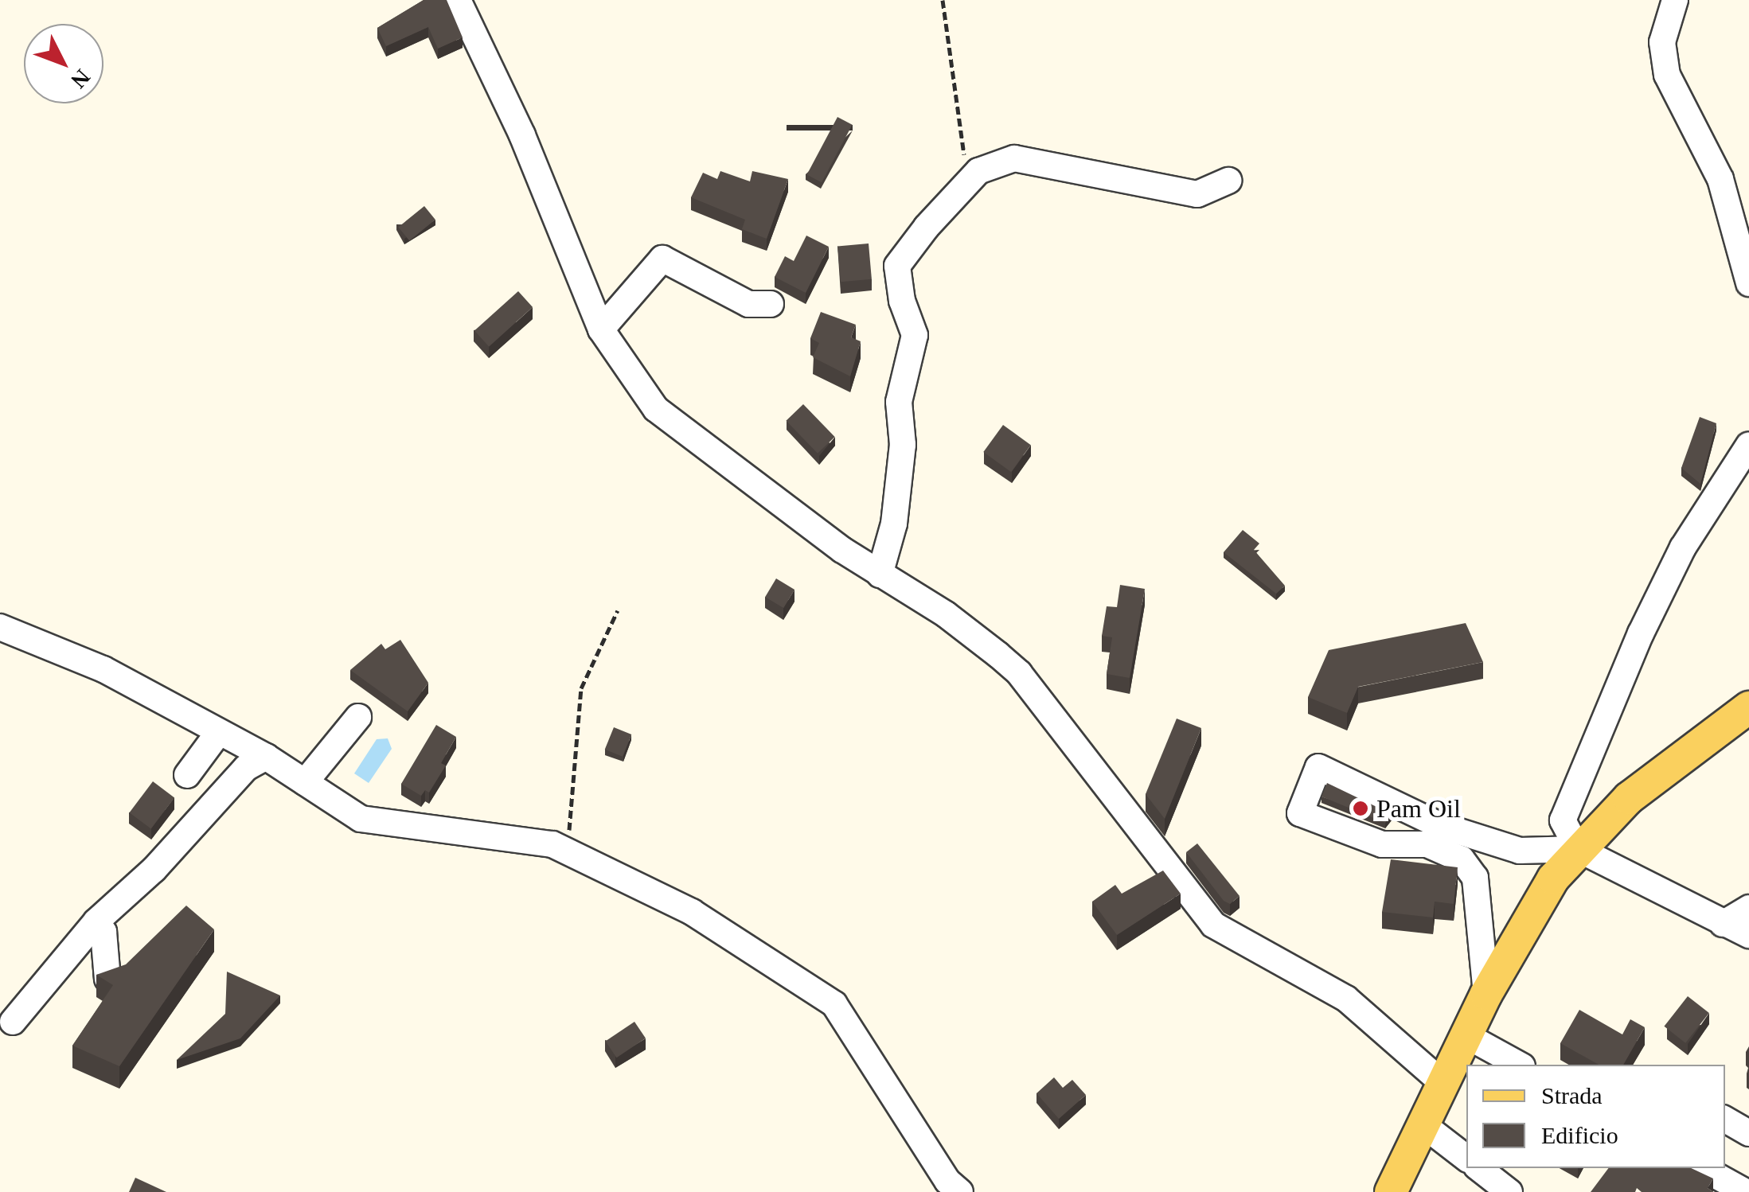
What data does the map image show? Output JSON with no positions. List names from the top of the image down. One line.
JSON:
{"places":["Pam Oil"],"legend":["Strada","Edificio"],"north":"bottom right"}
